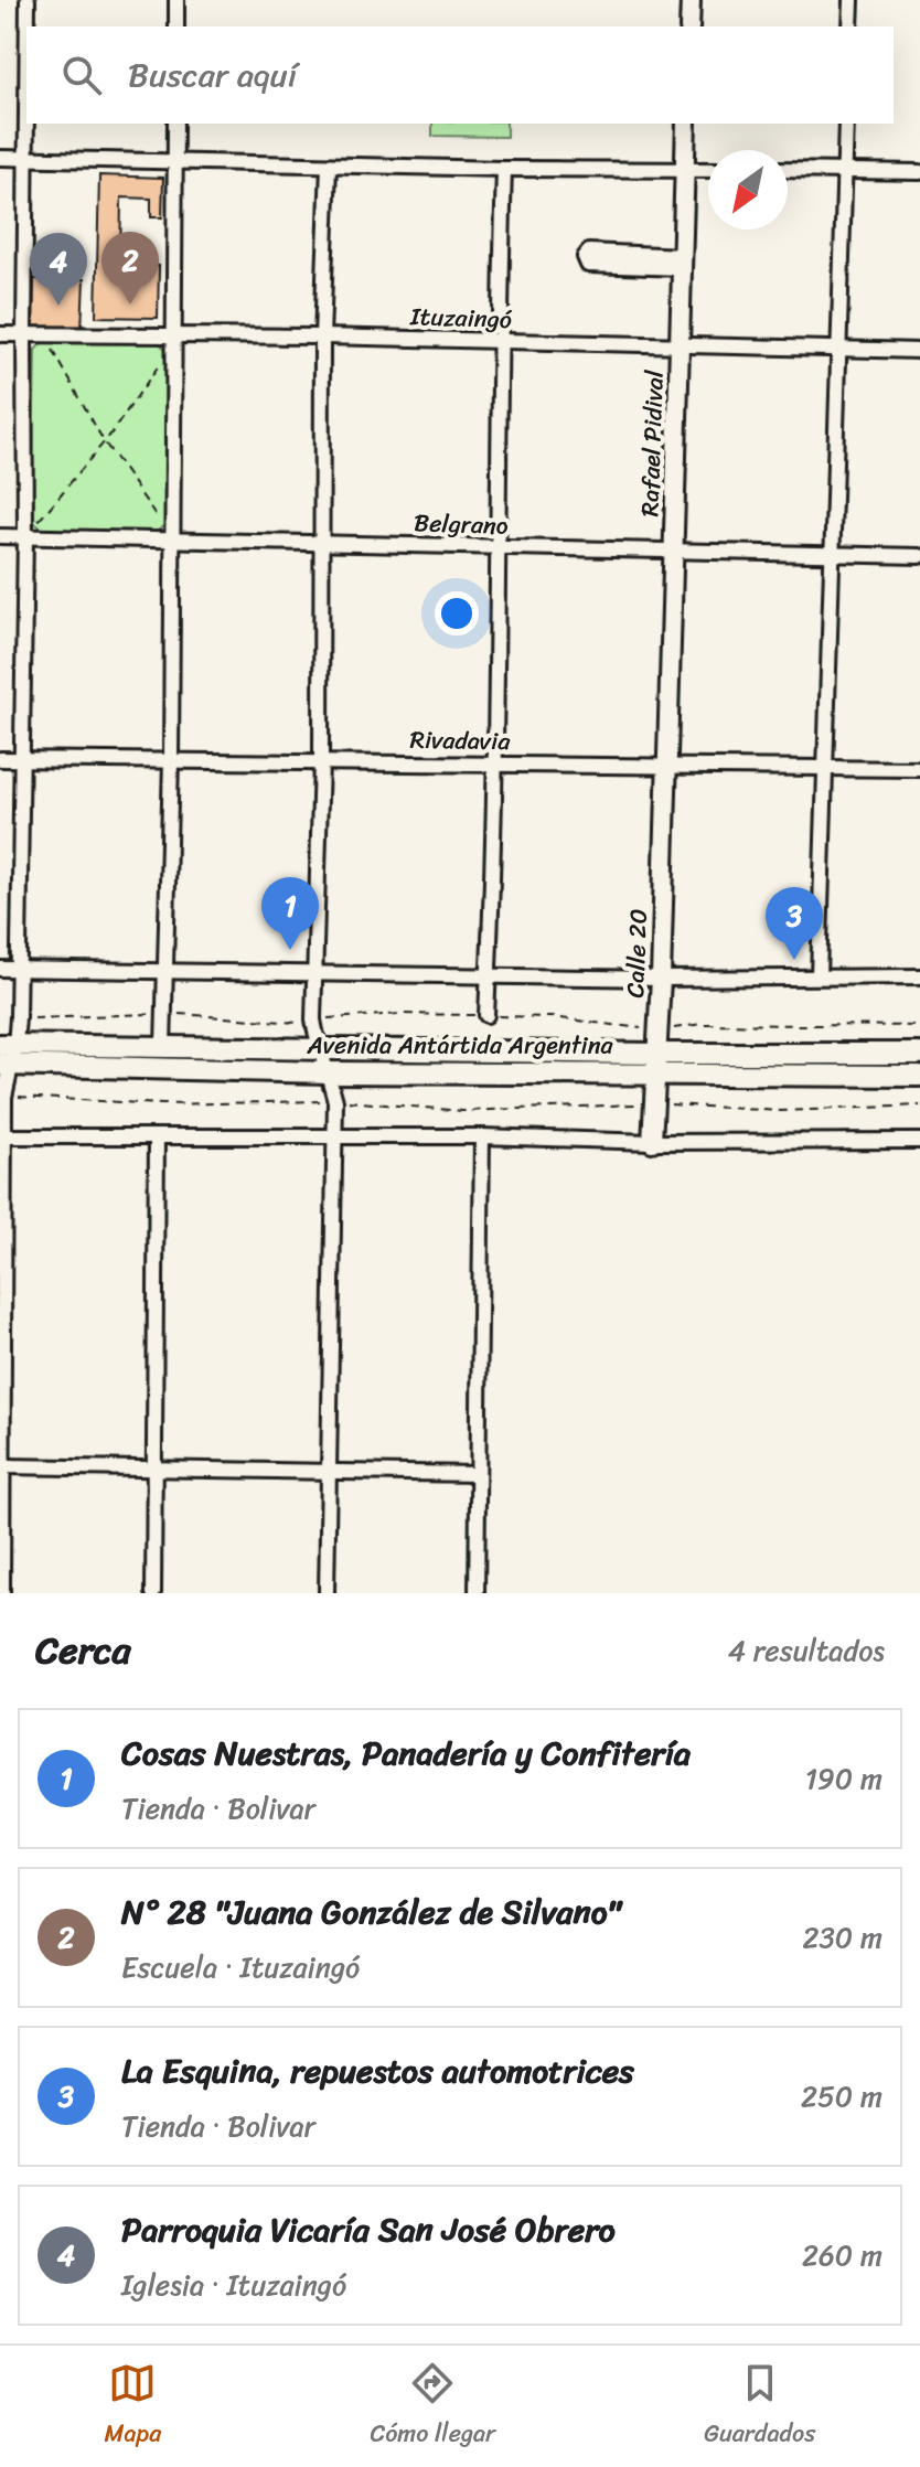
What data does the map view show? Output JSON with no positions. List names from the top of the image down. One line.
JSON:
{"streets":{"main road":["Avenida Antártida Argentina"],"street":["Ituzaingó","Rafael Pidival","Belgrano","Rivadavia","Calle 20"]},"crossings":[["Ituzaingó","Rafael Pidival"],["Rafael Pidival","Belgrano"],["Rafael Pidival","Rivadavia"],["Rafael Pidival","Calle 20"],["Rivadavia","Calle 20"],["Calle 20","Avenida Antártida Argentina"]],"north":"bottom left","page":{"search":"Buscar aquí","pins":["2","4","1","3"],"heading":["Cerca","4 resultados"],"list":[{"mark":"1","name":"Cosas Nuestras, Panadería y Confitería","note":"Tienda · Bolivar","value":"190 m"},{"mark":"2","name":"N° 28 \"Juana González de Silvano\"","note":"Escuela · Ituzaingó","value":"230 m"},{"mark":"3","name":"La Esquina, repuestos automotrices","note":"Tienda · Bolivar","value":"250 m"},{"mark":"4","name":"Parroquia Vicaría San José Obrero","note":"Iglesia · Ituzaingó","value":"260 m"}],"nav":["Mapa","Cómo llegar","Guardados"]}}
